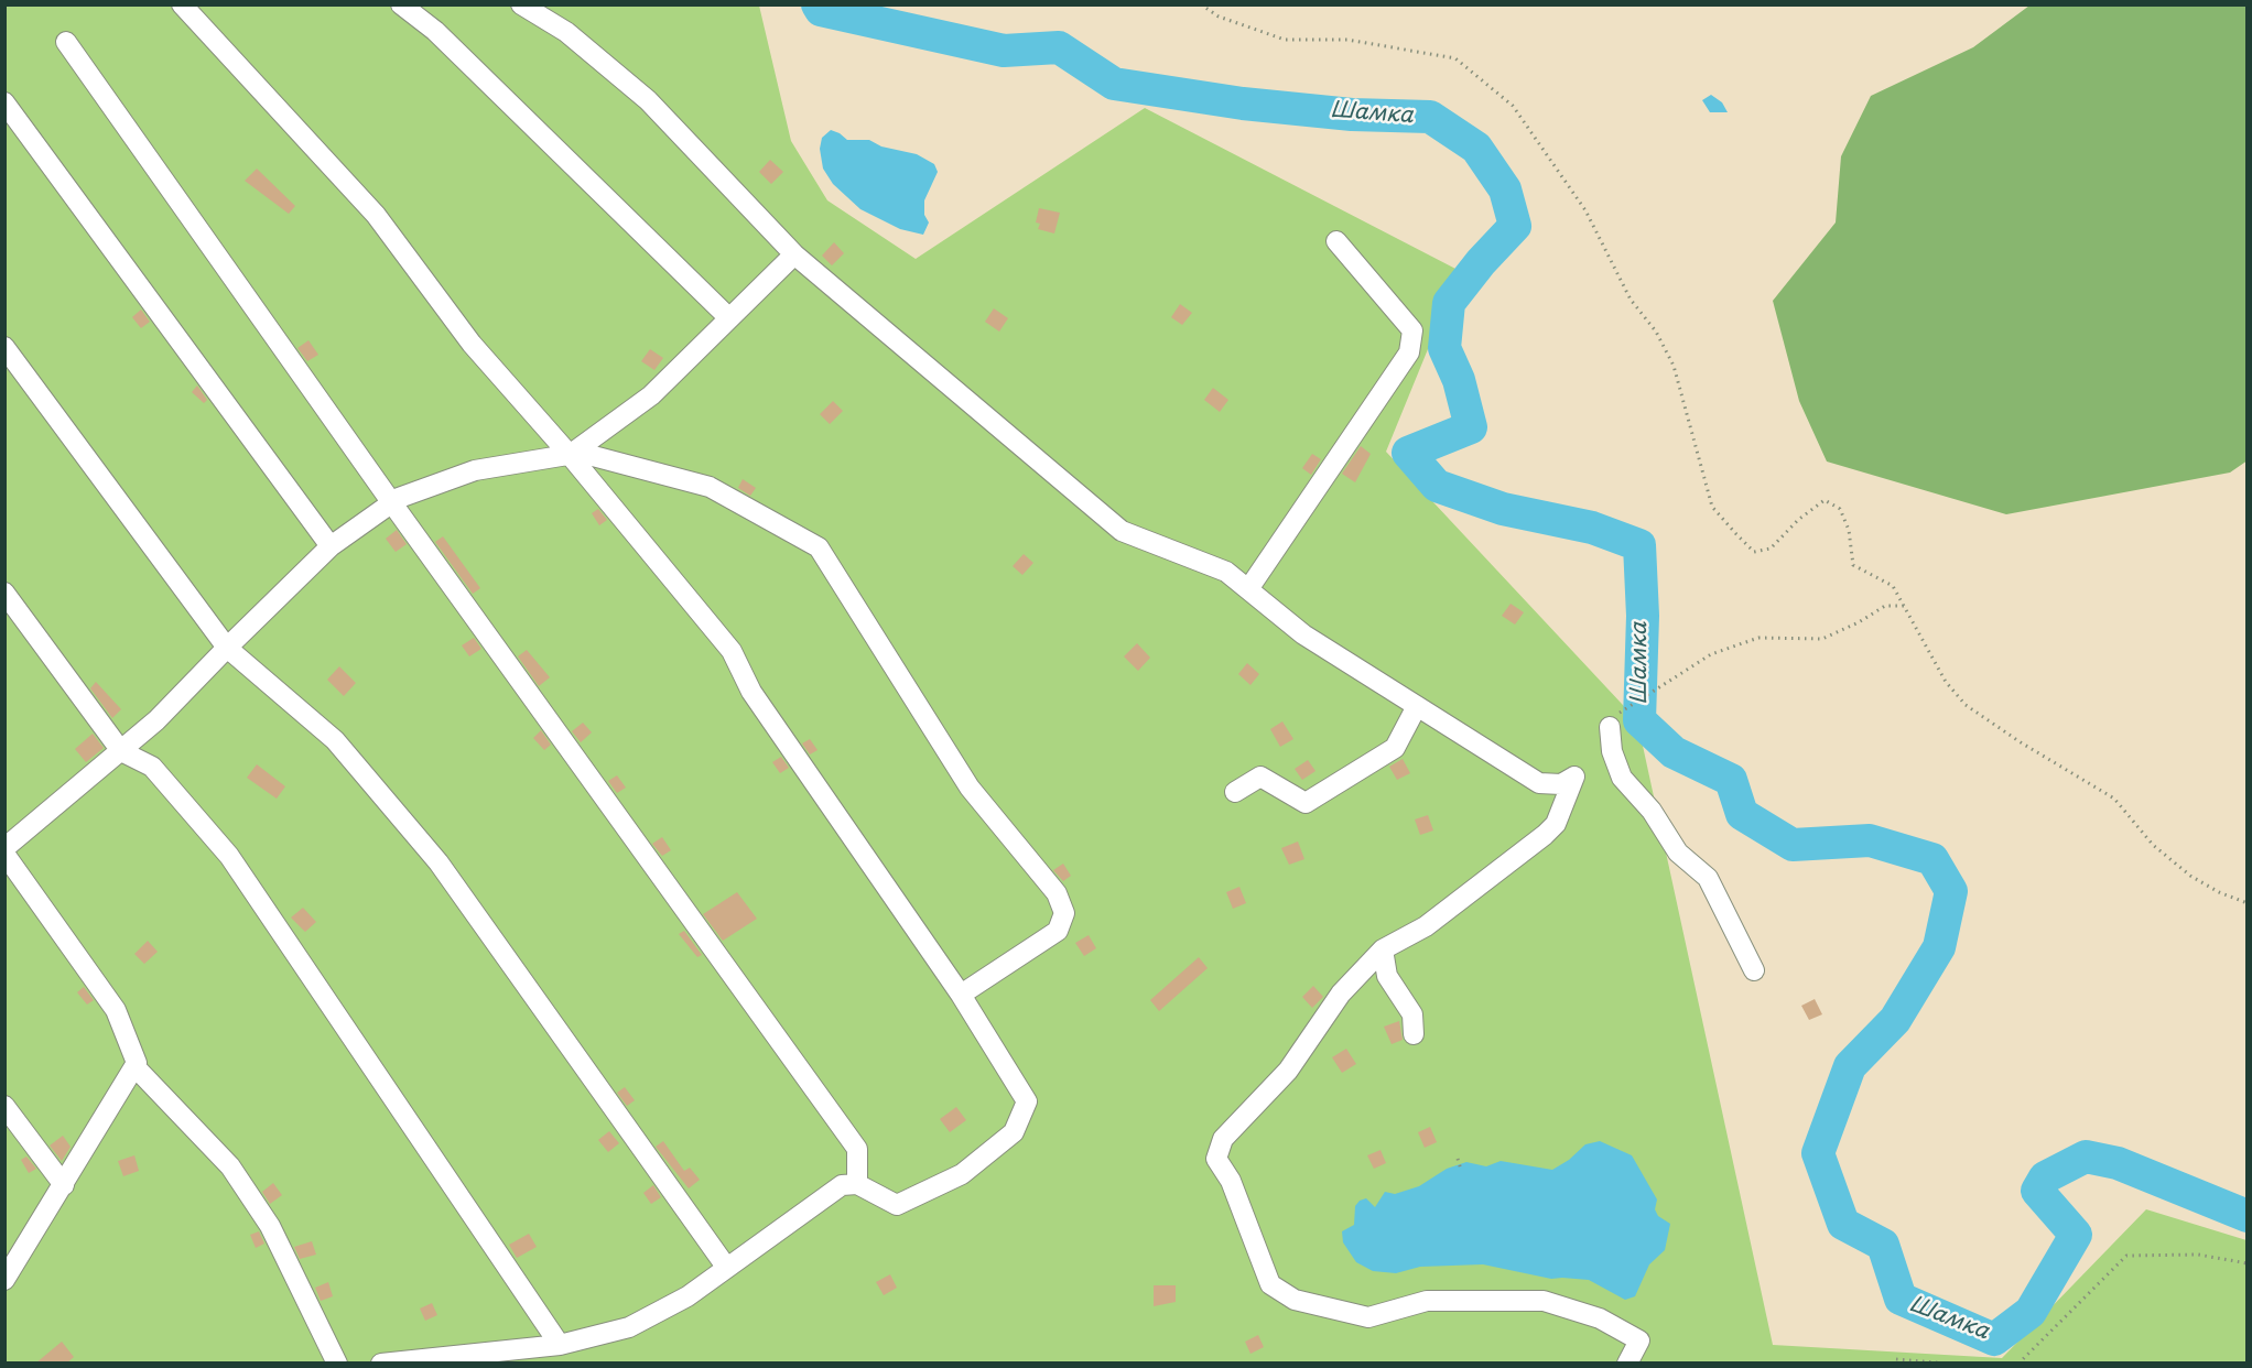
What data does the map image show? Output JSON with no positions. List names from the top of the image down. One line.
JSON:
{"water":["Шамка"]}
